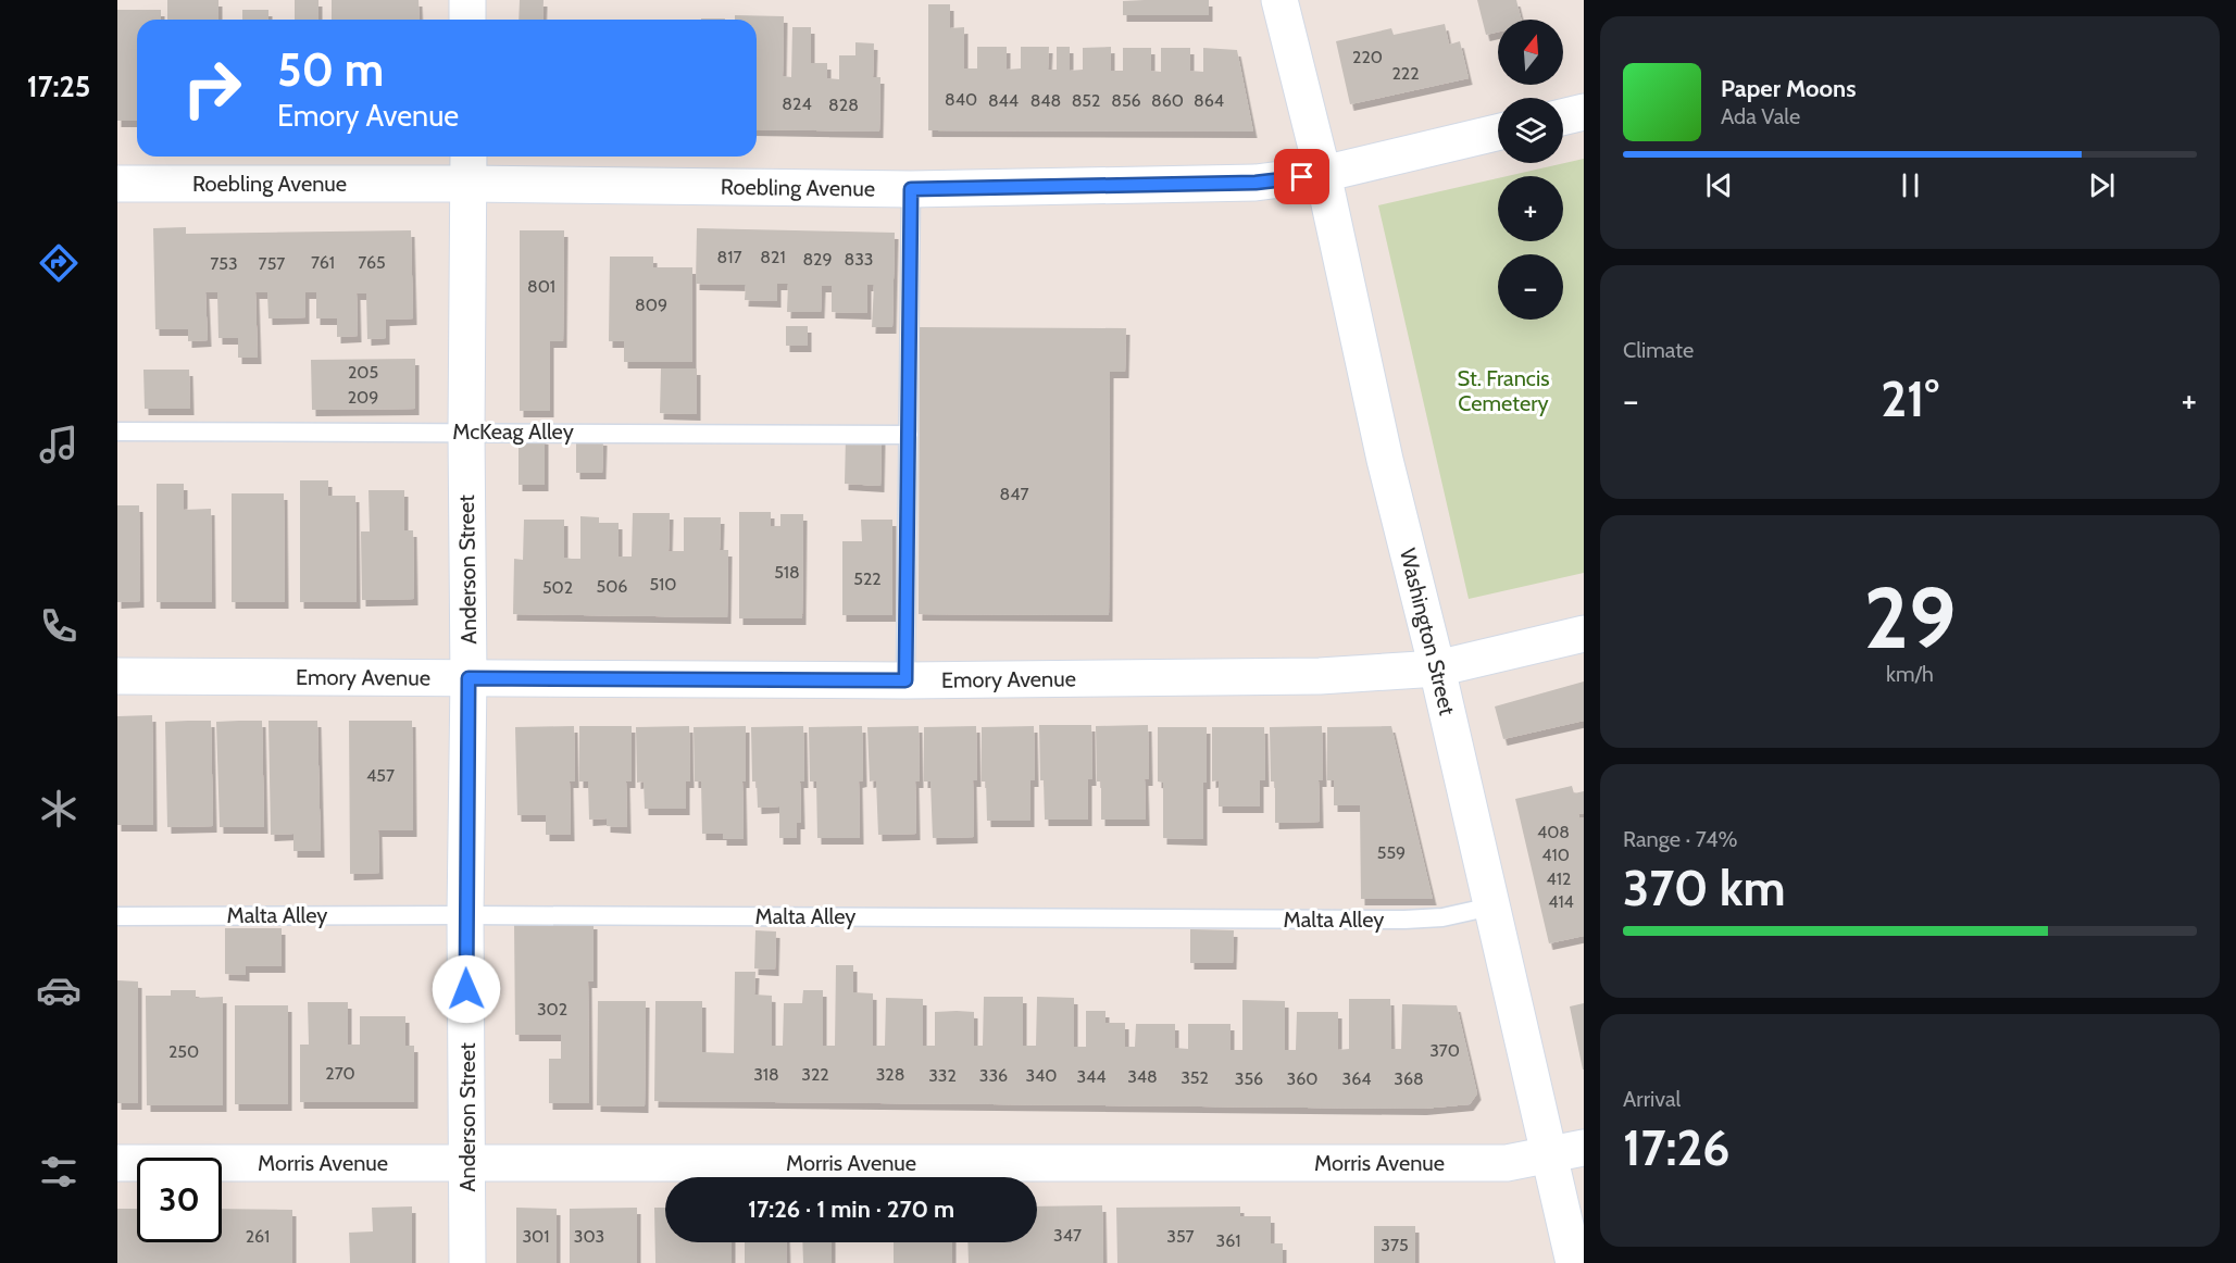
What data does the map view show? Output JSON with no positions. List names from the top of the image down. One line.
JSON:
{"streets":{"street":["Roebling Avenue","Anderson Street","Washington Street","Emory Avenue","Morris Avenue"],"lane":["McKeag Alley","Malta Alley"]},"crossings":[["Roebling Avenue","Anderson Street"],["Roebling Avenue","Washington Street"],["McKeag Alley","Anderson Street"],["Anderson Street","Emory Avenue"],["Anderson Street","Malta Alley"],["Anderson Street","Morris Avenue"],["Washington Street","Emory Avenue"],["Washington Street","Malta Alley"],["Washington Street","Morris Avenue"]],"parks":["St. Francis Cemetery"],"house_numbers":["220","222","840","844","848","852","856","860","864","824","828","817","821","829","833","761","765","753","757","801","809","205","209","847","518","522","510","506","502","457","408","559","410","412","414","302","370","250","270","318","322","328","332","336","340","344","348","352","356","360","364","368","347","261","301","303","357","361","375"],"north":"top","page":{"tabs":"17:25","map_buttons":["+","−"],"turn":["50 m","Emory Avenue"],"song":["Paper Moons","Ada Vale"],"tile":["Climate",["29","km/h"],["Range · 74%","370 km"],["Arrival","17:26"]],"heat":["−","21°","+"],"limit":"30","trip":"17:26 · 1 min · 270 m"}}
